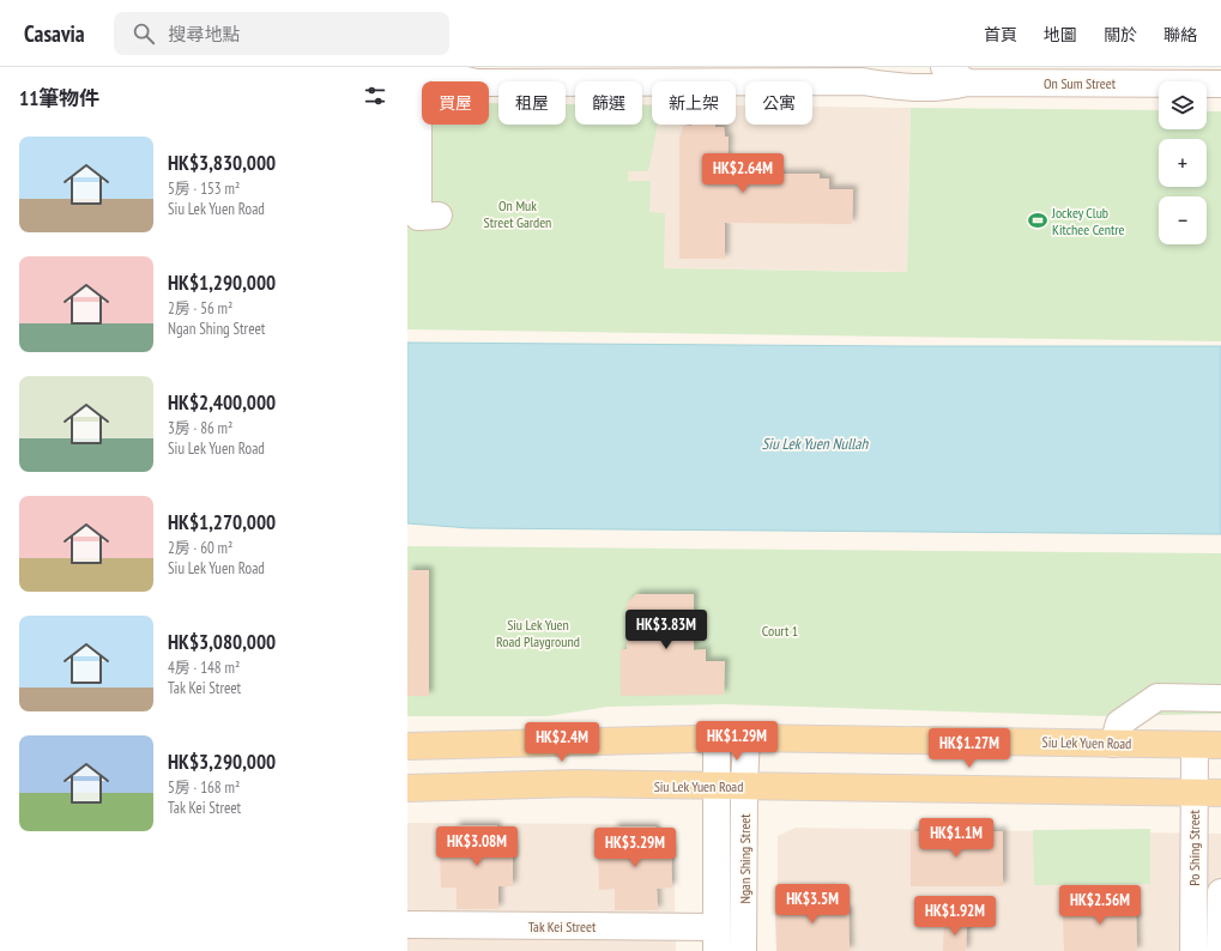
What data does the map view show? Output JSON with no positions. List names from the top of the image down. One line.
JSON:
{"streets":{"main road":["Siu Lek Yuen Road"],"street":["On Sum Street","Po Shing Street","Ngan Shing Street","Tak Kei Street"]},"crossings":[["Siu Lek Yuen Road","Po Shing Street"],["Siu Lek Yuen Road","Ngan Shing Street"],["Ngan Shing Street","Tak Kei Street"]],"water":["Siu Lek Yuen Nullah"],"parks":["On Muk Street Garden","Siu Lek Yuen Road Playground","Court 1"],"places":{"sports":["Jockey Club Kitchee Centre"]},"page":{"header":"Casavia","search":"搜尋地點","nav":["首頁","地圖","關於","聯絡"],"heading":"11筆物件","map_buttons":["+","−"],"chip":["買屋","租屋","篩選","新上架","公寓"],"list":[{"name":"HK$3,830,000","note":"5房 · 153 m² · Siu Lek Yuen Road"},{"name":"HK$1,290,000","note":"2房 · 56 m² · Ngan Shing Street"},{"name":"HK$2,400,000","note":"3房 · 86 m² · Siu Lek Yuen Road"},{"name":"HK$1,270,000","note":"2房 · 60 m² · Siu Lek Yuen Road"},{"name":"HK$3,080,000","note":"4房 · 148 m² · Tak Kei Street"},{"name":"HK$3,290,000","note":"5房 · 168 m² · Tak Kei Street"}],"price":["HK$2.64M","HK$3.83M","HK$1.29M","HK$2.4M","HK$1.27M","HK$1.1M","HK$3.08M","HK$3.29M","HK$3.5M","HK$2.56M","HK$1.92M"]}}
